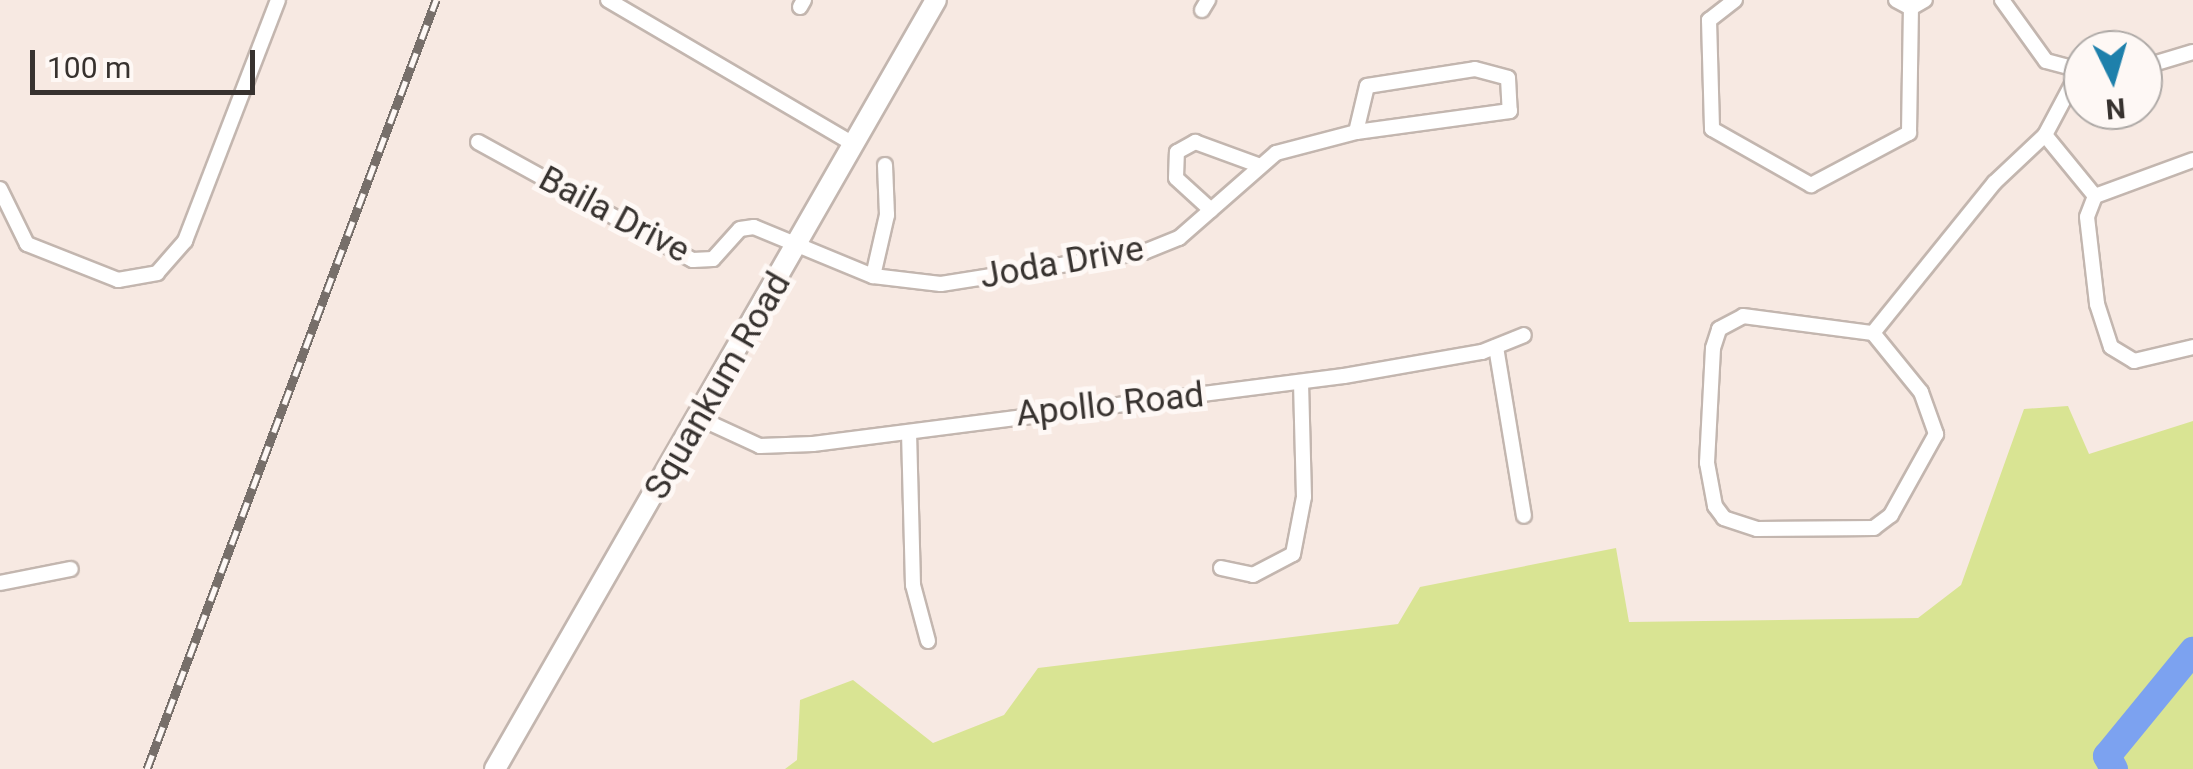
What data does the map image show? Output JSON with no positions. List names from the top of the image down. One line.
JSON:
{"streets":{"main road":["Squankum Road"],"street":["Baila Drive","Joda Drive","Apollo Road"]},"crossings":[["Baila Drive","Joda Drive"],["Baila Drive","Squankum Road"],["Joda Drive","Squankum Road"],["Squankum Road","Apollo Road"]],"scale_bar":"100 m","north":"bottom"}
